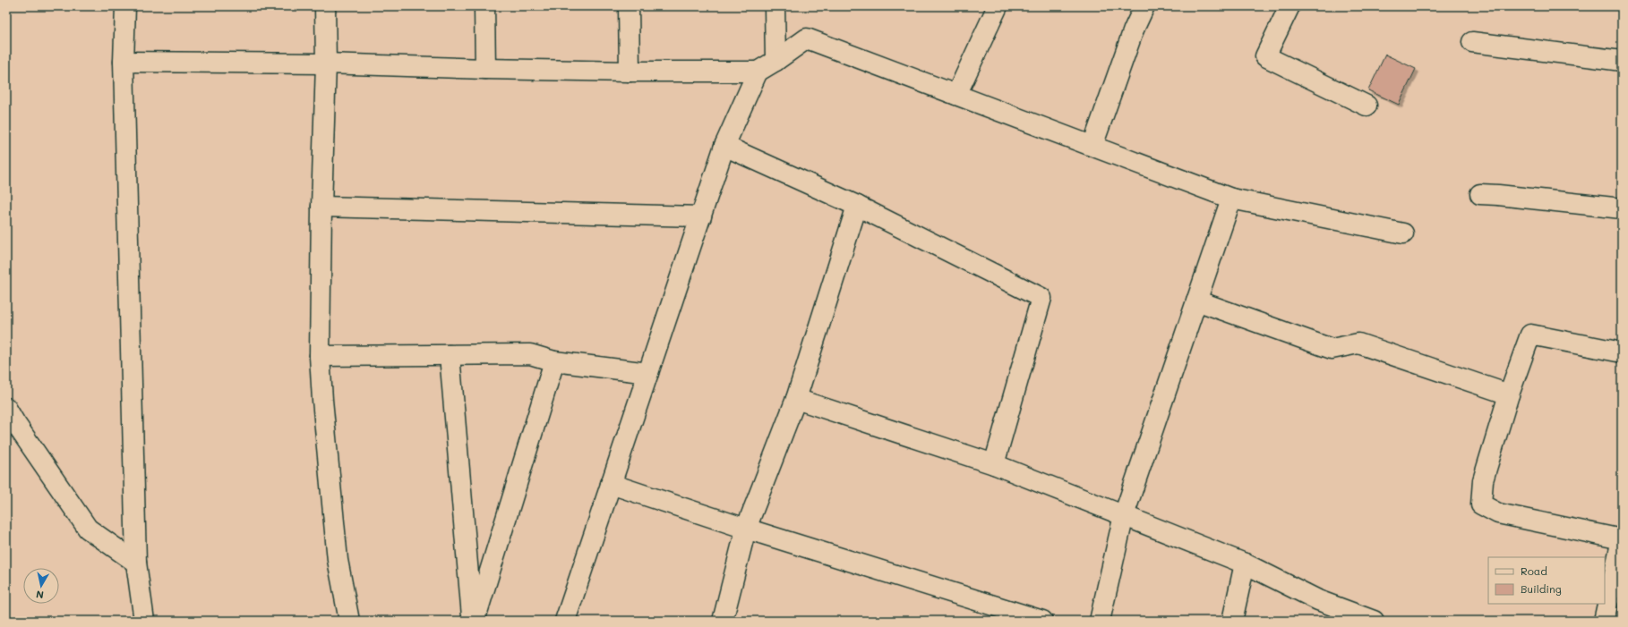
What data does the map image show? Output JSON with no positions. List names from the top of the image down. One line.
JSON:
{"legend":["Road","Building"],"north":"bottom"}
